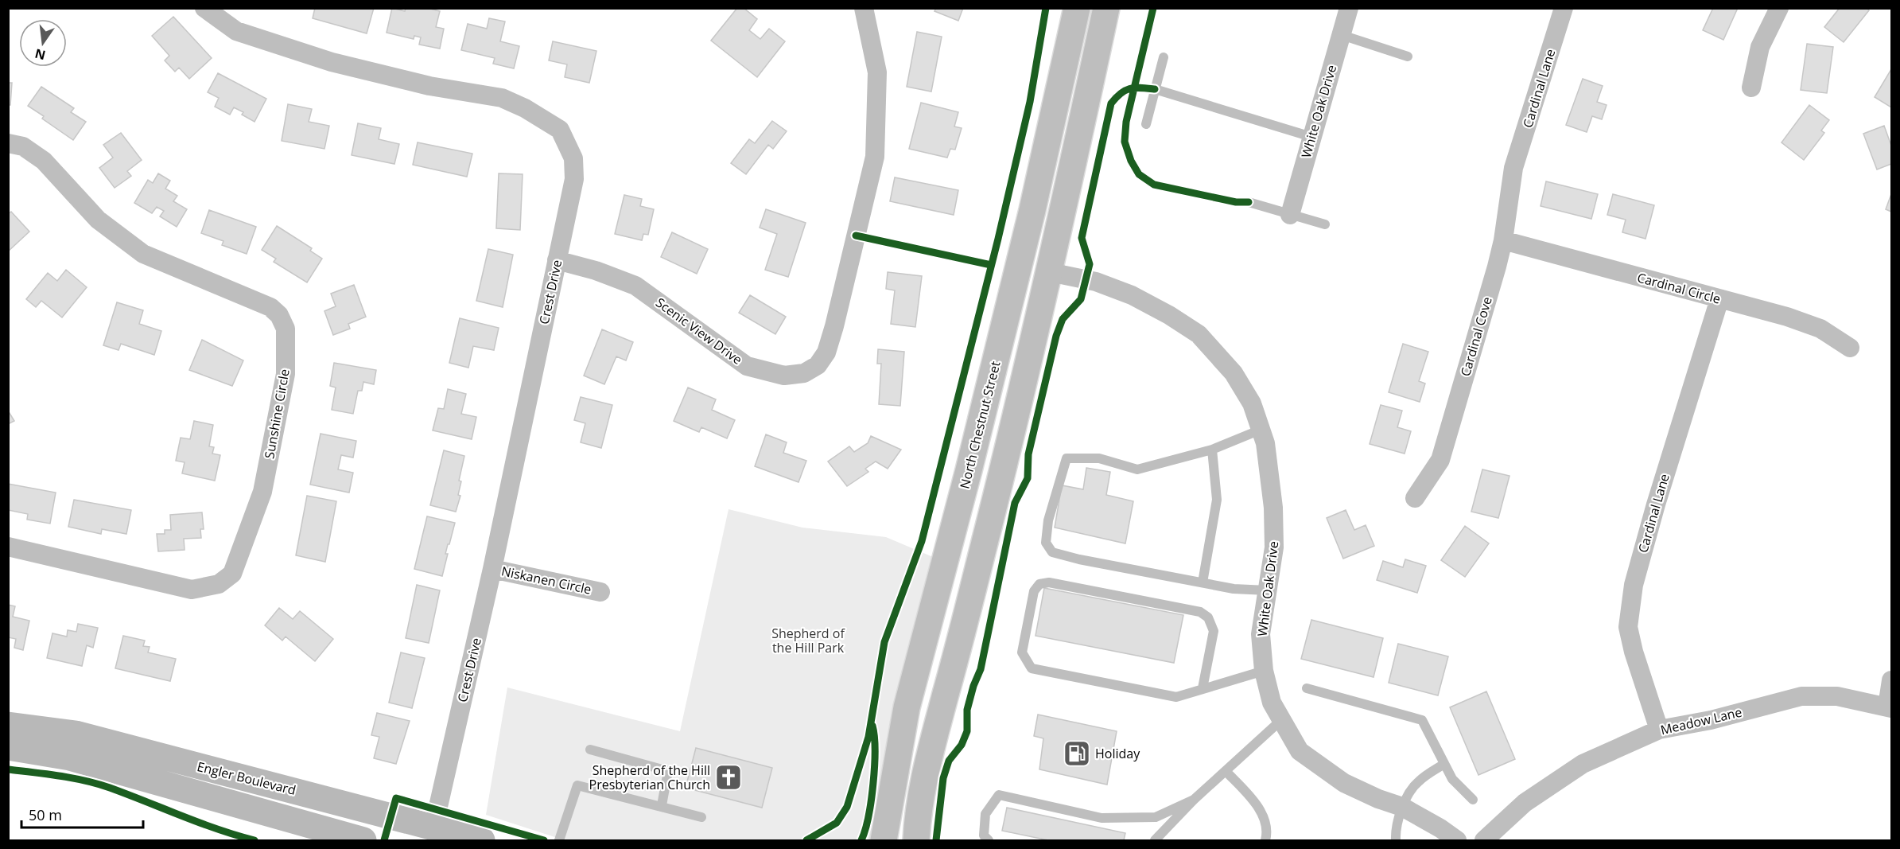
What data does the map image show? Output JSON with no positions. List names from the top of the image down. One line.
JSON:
{"streets":{"main road":["North Chestnut Street","Engler Boulevard"],"street":["Cardinal Lane","White Oak Drive","Cardinal Circle","Crest Drive","Scenic View Drive","Cardinal Cove","Sunshine Circle","Niskanen Circle","Meadow Lane"]},"crossings":[["Cardinal Lane","Cardinal Circle"],["Cardinal Lane","Cardinal Cove"],["Cardinal Lane","Meadow Lane"],["Cardinal Circle","Cardinal Cove"],["Crest Drive","Scenic View Drive"],["Crest Drive","Niskanen Circle"],["Crest Drive","Engler Boulevard"]],"parks":["Shepherd of the Hill Park"],"places":{"fuel station":["Holiday"],"church":["Shepherd of the Hill Presbyterian Church"]},"scale_bar":"50 m","north":"bottom"}
